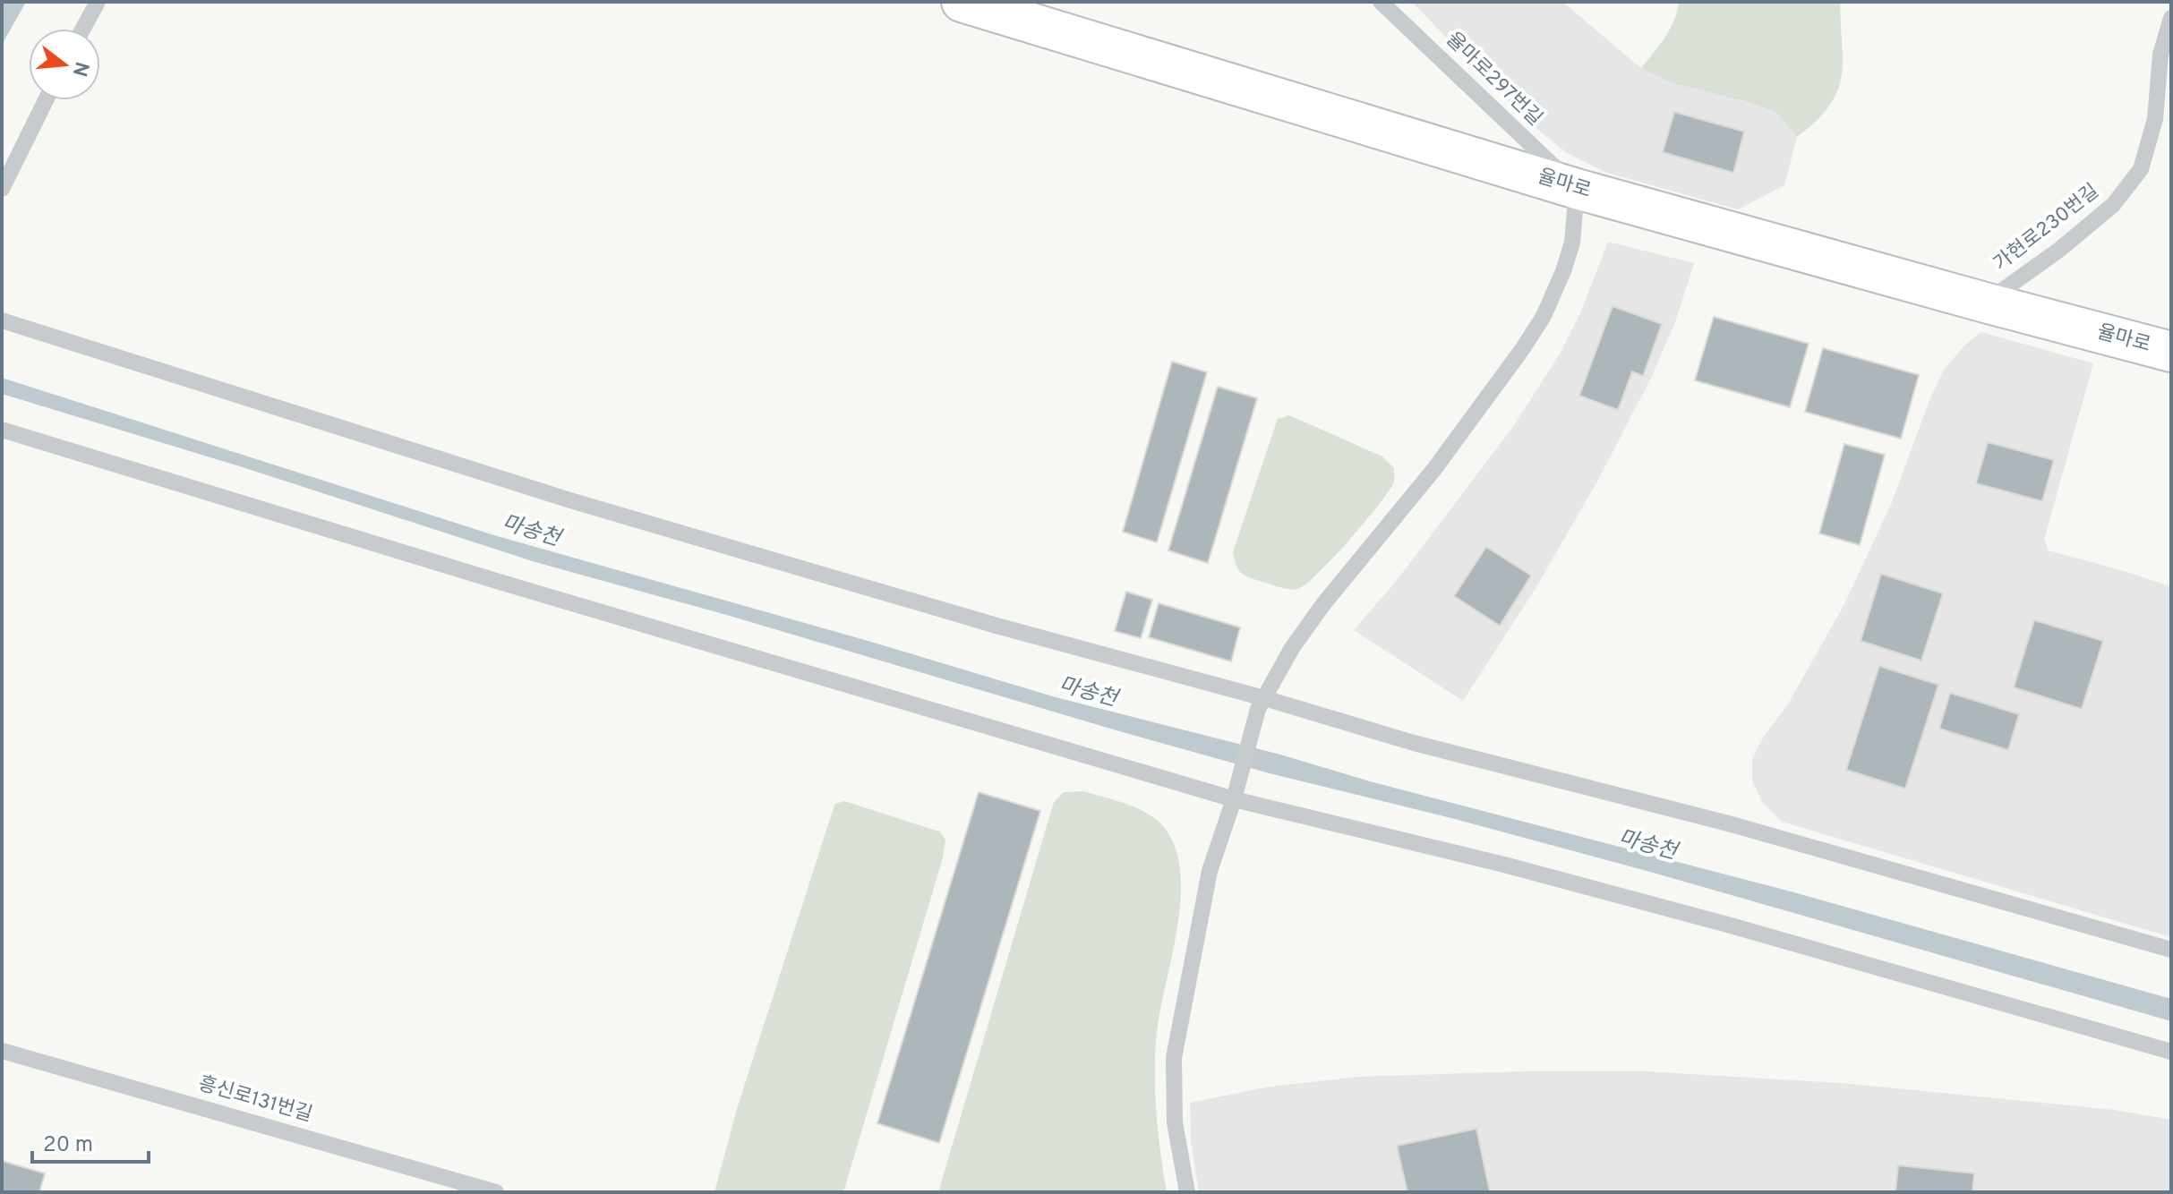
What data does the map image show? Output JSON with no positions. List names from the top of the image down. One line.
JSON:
{"streets":{"street":["율마로"],"lane":["율마로297번길","가현로230번길","흥신로131번길"]},"crossings":[["율마로297번길","율마로"],["율마로","가현로230번길"]],"water":["마송천"],"scale_bar":"20 m","north":"right"}
